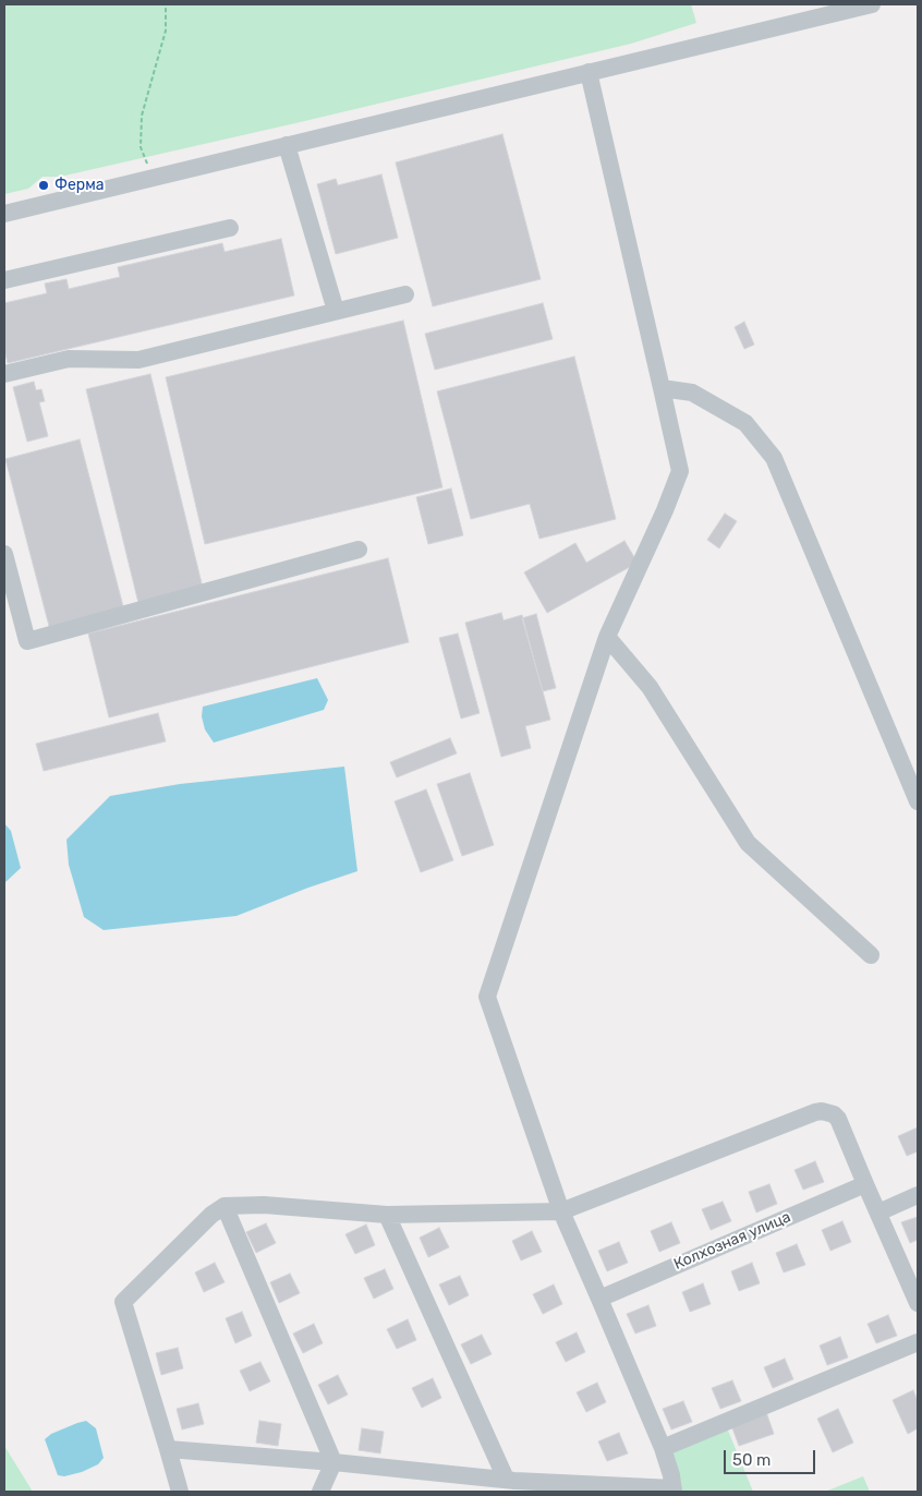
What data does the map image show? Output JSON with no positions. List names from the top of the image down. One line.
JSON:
{"streets":{"street":["Колхозная улица"]},"places":["Ферма"],"scale_bar":"50 m"}
